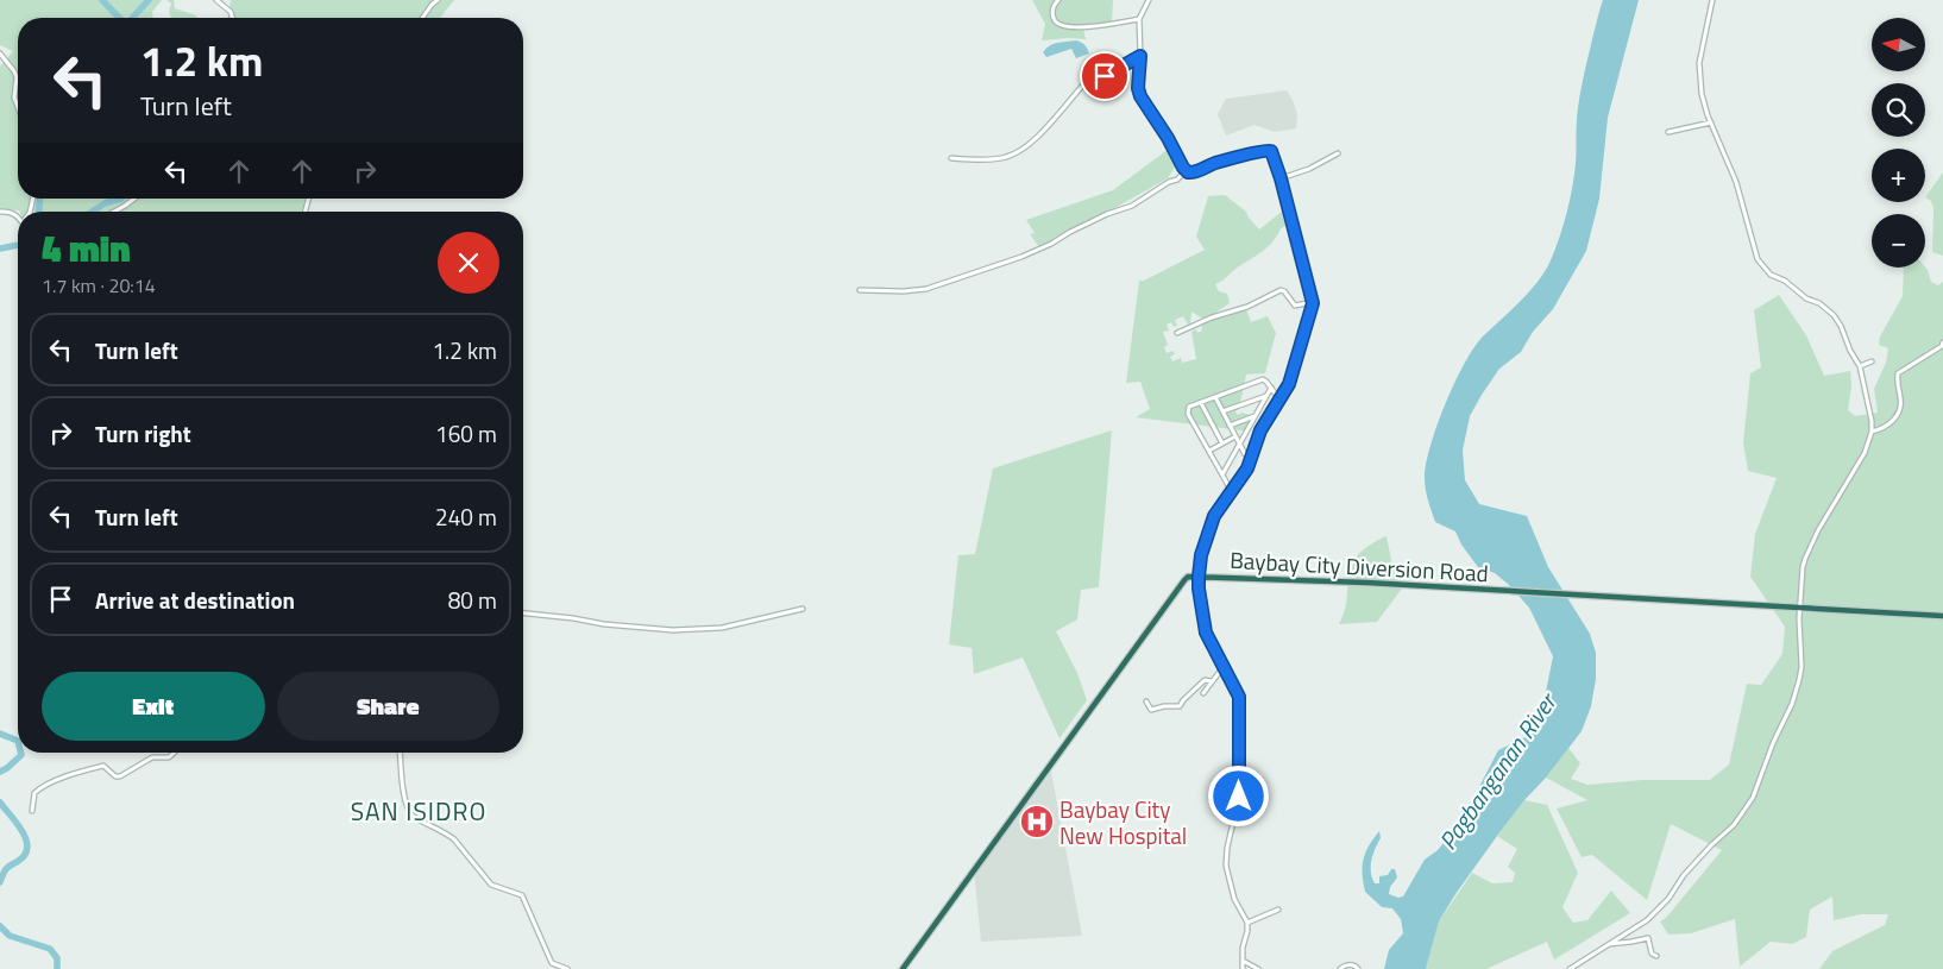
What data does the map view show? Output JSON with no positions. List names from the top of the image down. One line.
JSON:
{"streets":{"highway":["Baybay City Diversion Road"]},"districts":["SAN ISIDRO"],"water":["Pagbanganan River"],"places":{"hospital":["Baybay City New Hospital"]},"north":"left","page":{"map_buttons":["+","−"],"turn":["1.2 km","Turn left"],"heading":["4 min","1.7 km · 20:14"],"list":[{"name":"Turn left","value":"1.2 km"},{"name":"Turn right","value":"160 m"},{"name":"Turn left","value":"240 m"},{"name":"Arrive at destination","value":"80 m"}],"buttons":["Exit","Share"]}}
